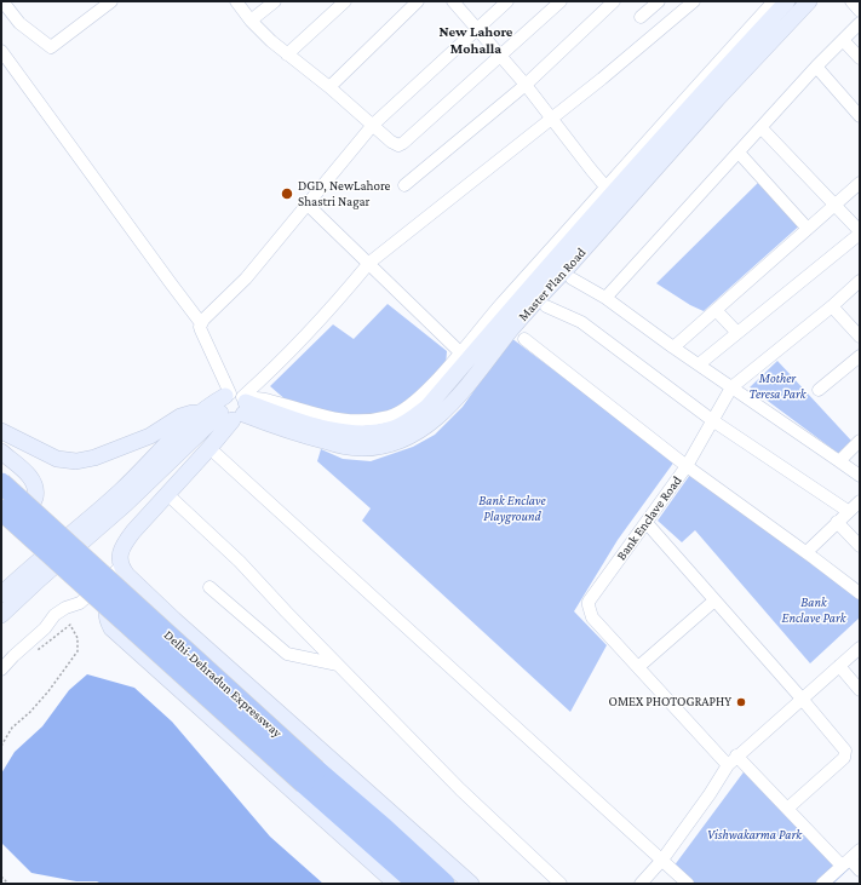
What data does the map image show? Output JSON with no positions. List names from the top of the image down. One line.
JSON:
{"streets":{"highway":["Delhi-Dehradun Expressway"],"main road":["Master Plan Road"],"street":["Bank Enclave Road"]},"districts":["New Lahore Mohalla"],"parks":["Mother Teresa Park","Bank Enclave Playground","Bank Enclave Park","Vishwakarma Park"],"places":["DGD, NewLahore Shastri Nagar","OMEX PHOTOGRAPHY"]}
